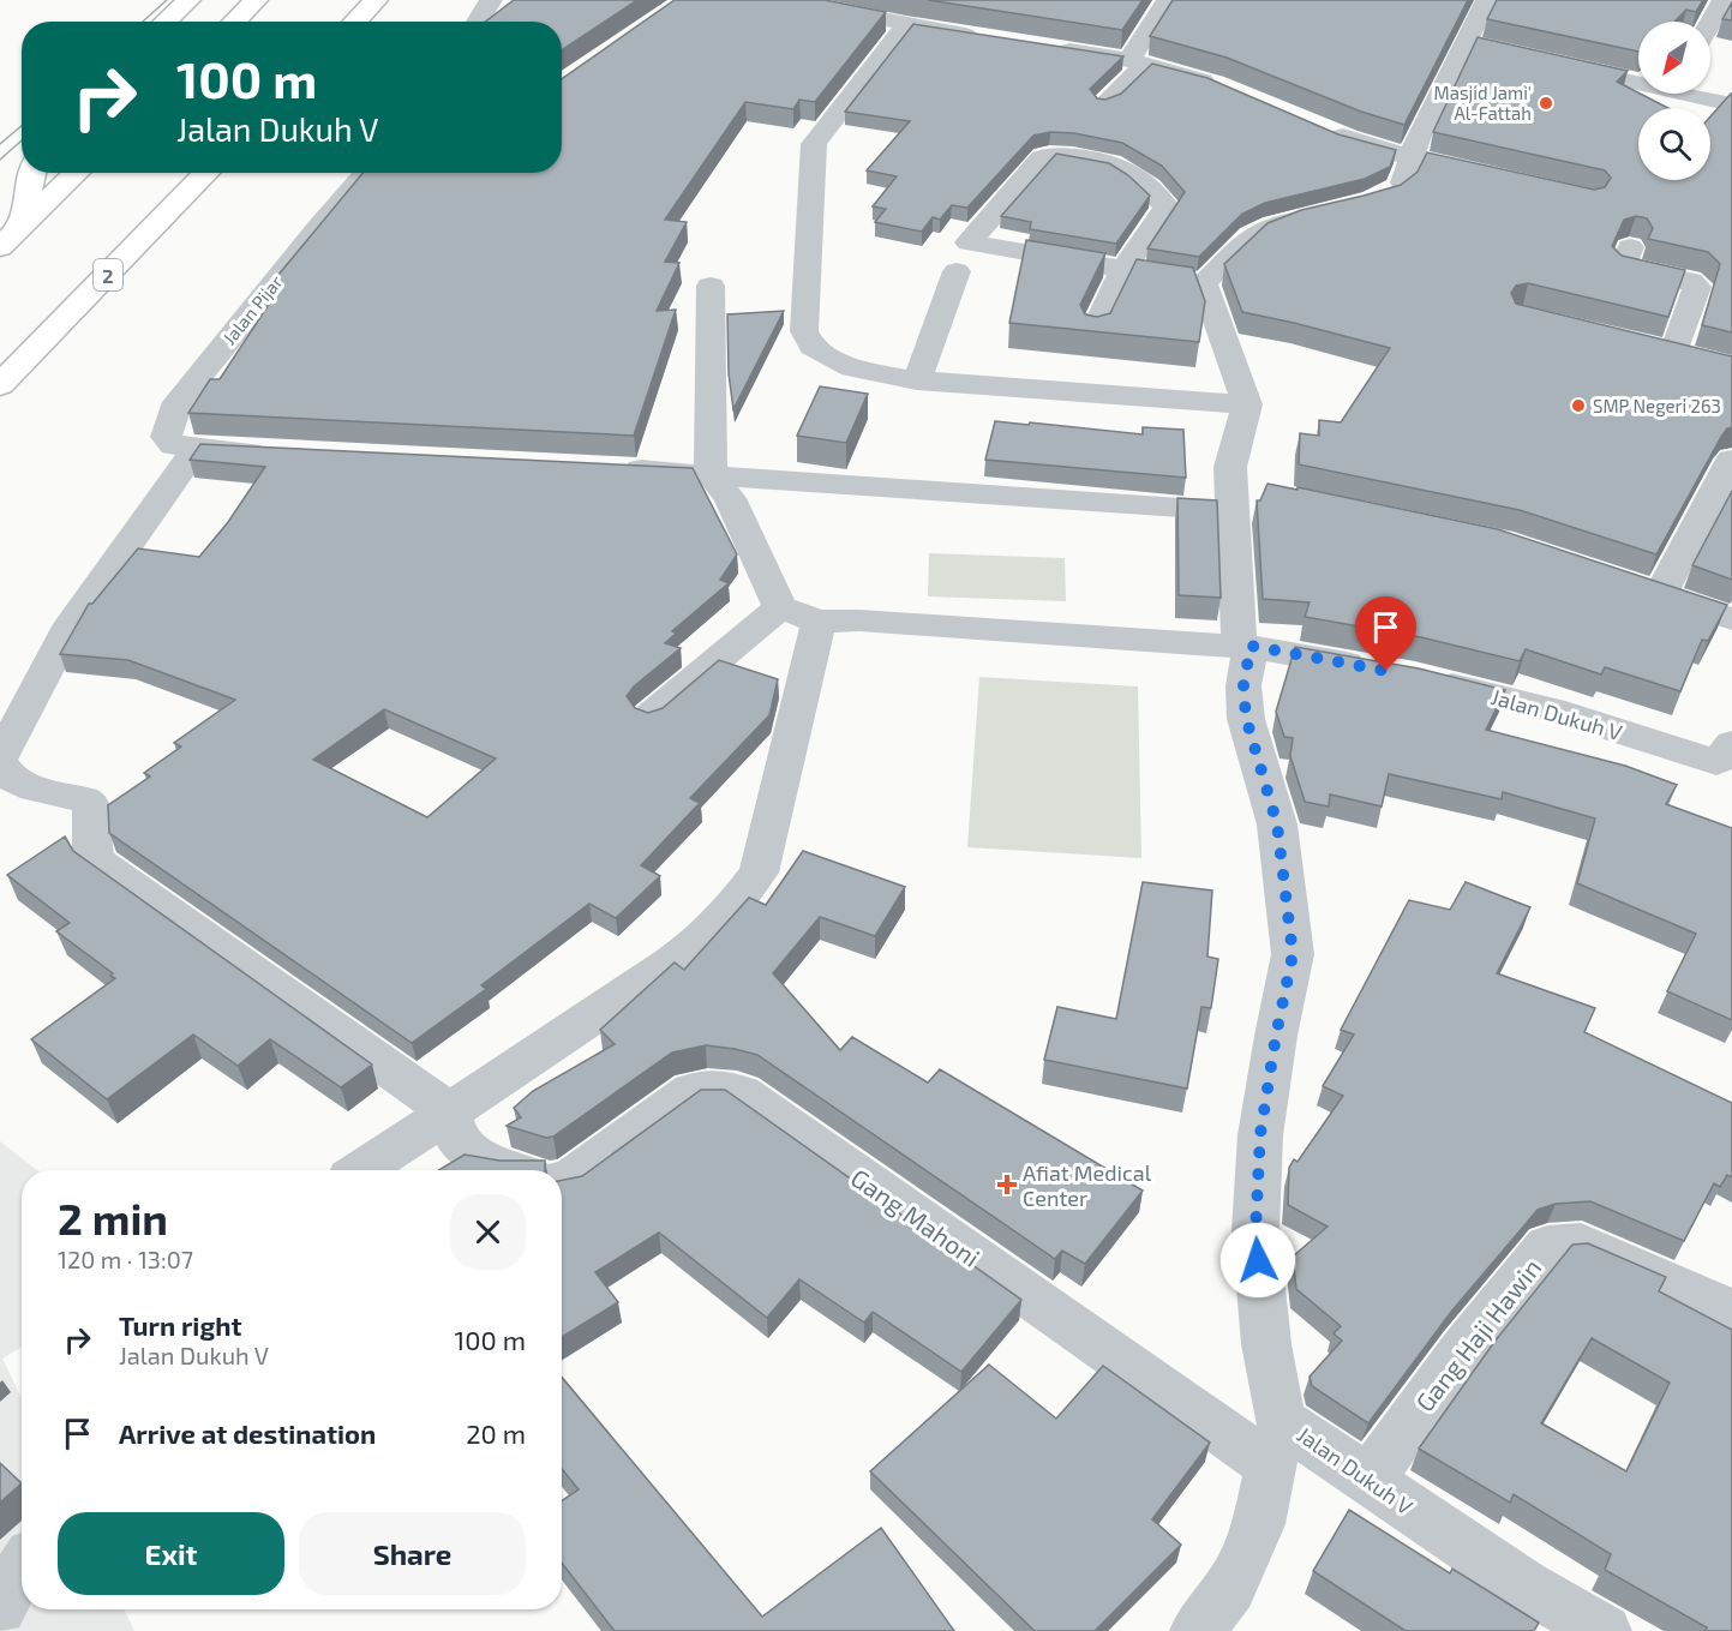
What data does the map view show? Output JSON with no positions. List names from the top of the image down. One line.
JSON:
{"streets":{"highway":["2"],"street":["Jalan Pijar","Jalan Dukuh V","Gang Mahoni","Gang Haji Hawin"]},"crossings":[["Jalan Dukuh V","Gang Mahoni"],["Jalan Dukuh V","Gang Haji Hawin"]],"places":{"other":["Masjid Jami' Al-Fattah","SMP Negeri 263"],"health":["Afiat Medical Center"]},"north":"bottom left","page":{"turn":["100 m","Jalan Dukuh V"],"heading":["2 min","120 m · 13:07"],"list":[{"name":"Turn right","note":"Jalan Dukuh V","value":"100 m"},{"name":"Arrive at destination","value":"20 m"}],"buttons":["Exit","Share"]}}
